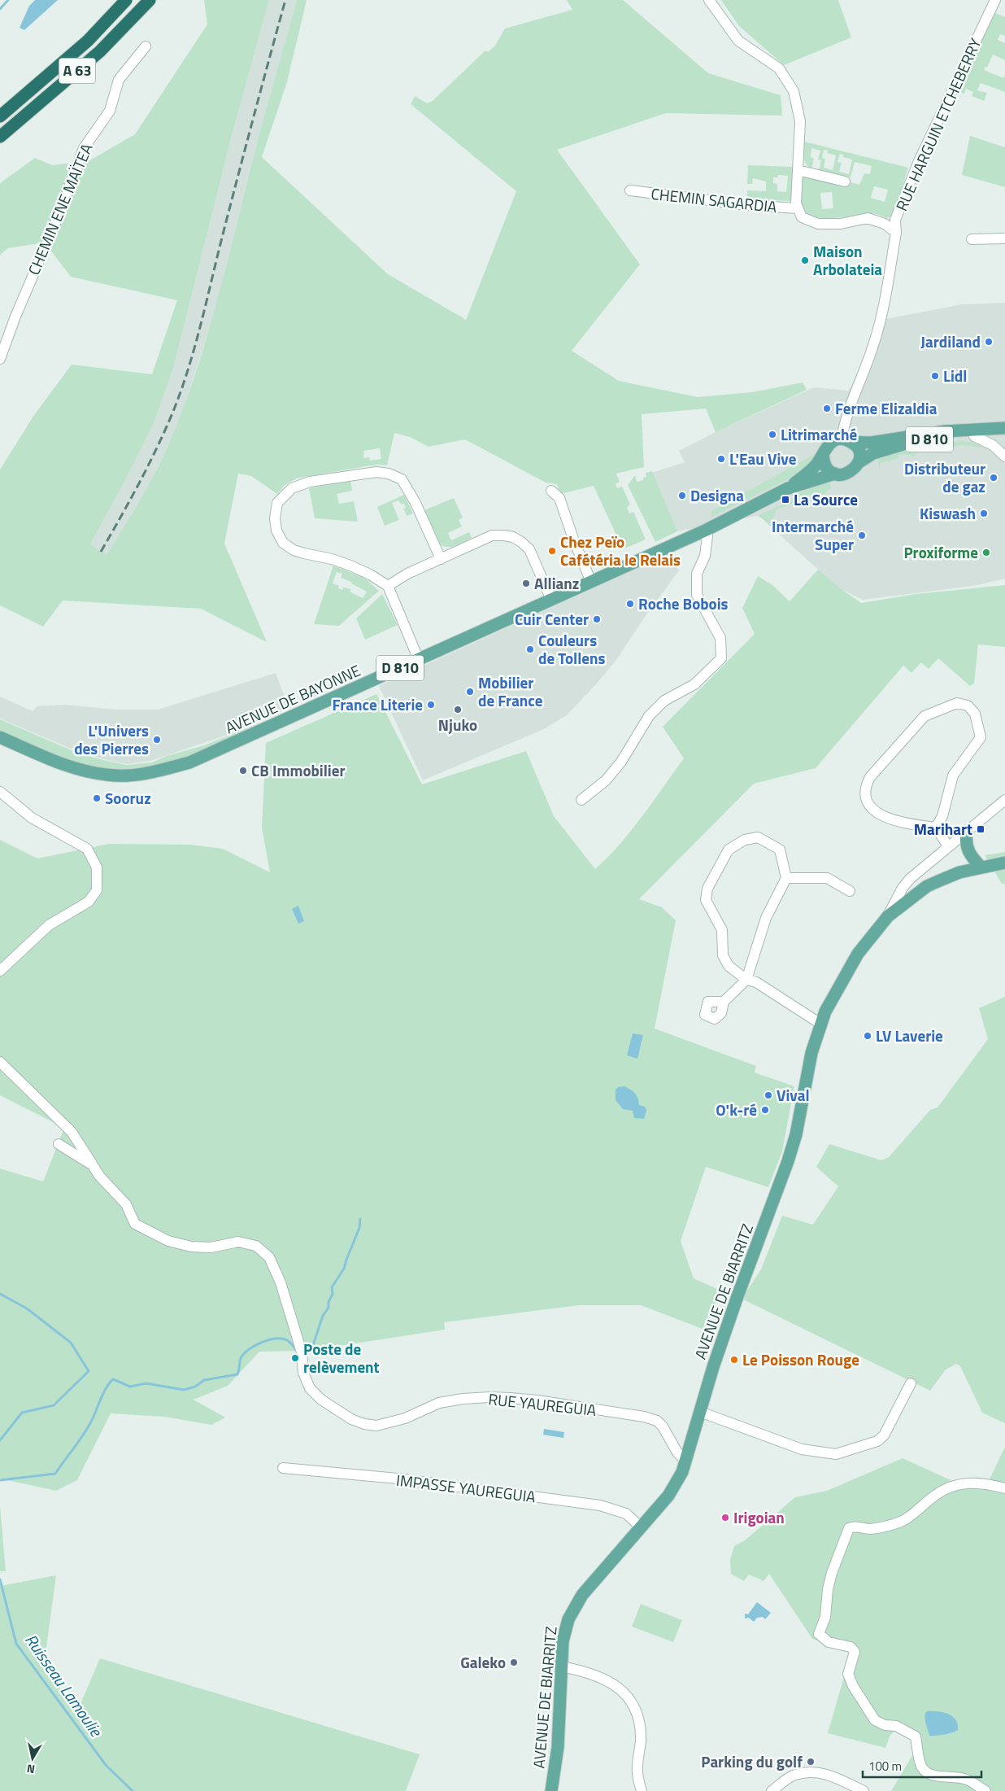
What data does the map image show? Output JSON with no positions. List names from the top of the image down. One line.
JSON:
{"streets":{"highway":["A 63"],"main road":["D 810","AVENUE DE BAYONNE","AVENUE DE BIARRITZ"],"street":["RUE HARGUIN ETCHEBERRY","CHEMIN SAGARDIA","CHEMIN ENE MAÏTEA","RUE YAUREGUIA","IMPASSE YAUREGUIA"]},"crossings":[["RUE HARGUIN ETCHEBERRY","D 810"],["D 810","AVENUE DE BAYONNE"],["AVENUE DE BIARRITZ","RUE YAUREGUIA"],["AVENUE DE BIARRITZ","IMPASSE YAUREGUIA"]],"water":["Ruisseau Lamoulie"],"places":{"other":["Maison Arbolateia","Jardiland","Lidl","Ferme Elizaldia","Litrimarché","L'Eau Vive","Distributeur de gaz","Designa","Kiswash","Intermarché Super","Chez Peïo Cafétéria le Relais","Proxiforme","Allianz","Roche Bobois","Cuir Center","Couleurs de Tollens","Mobilier de France","France Literie","Njuko","L'Univers des Pierres","CB Immobilier","Sooruz","LV Laverie","Vival","O'k-ré","Poste de relèvement","Le Poisson Rouge","Irigoian","Galeko","Parking du golf"],"transit":["La Source","Marihart"]},"scale_bar":"100 m","north":"bottom"}
